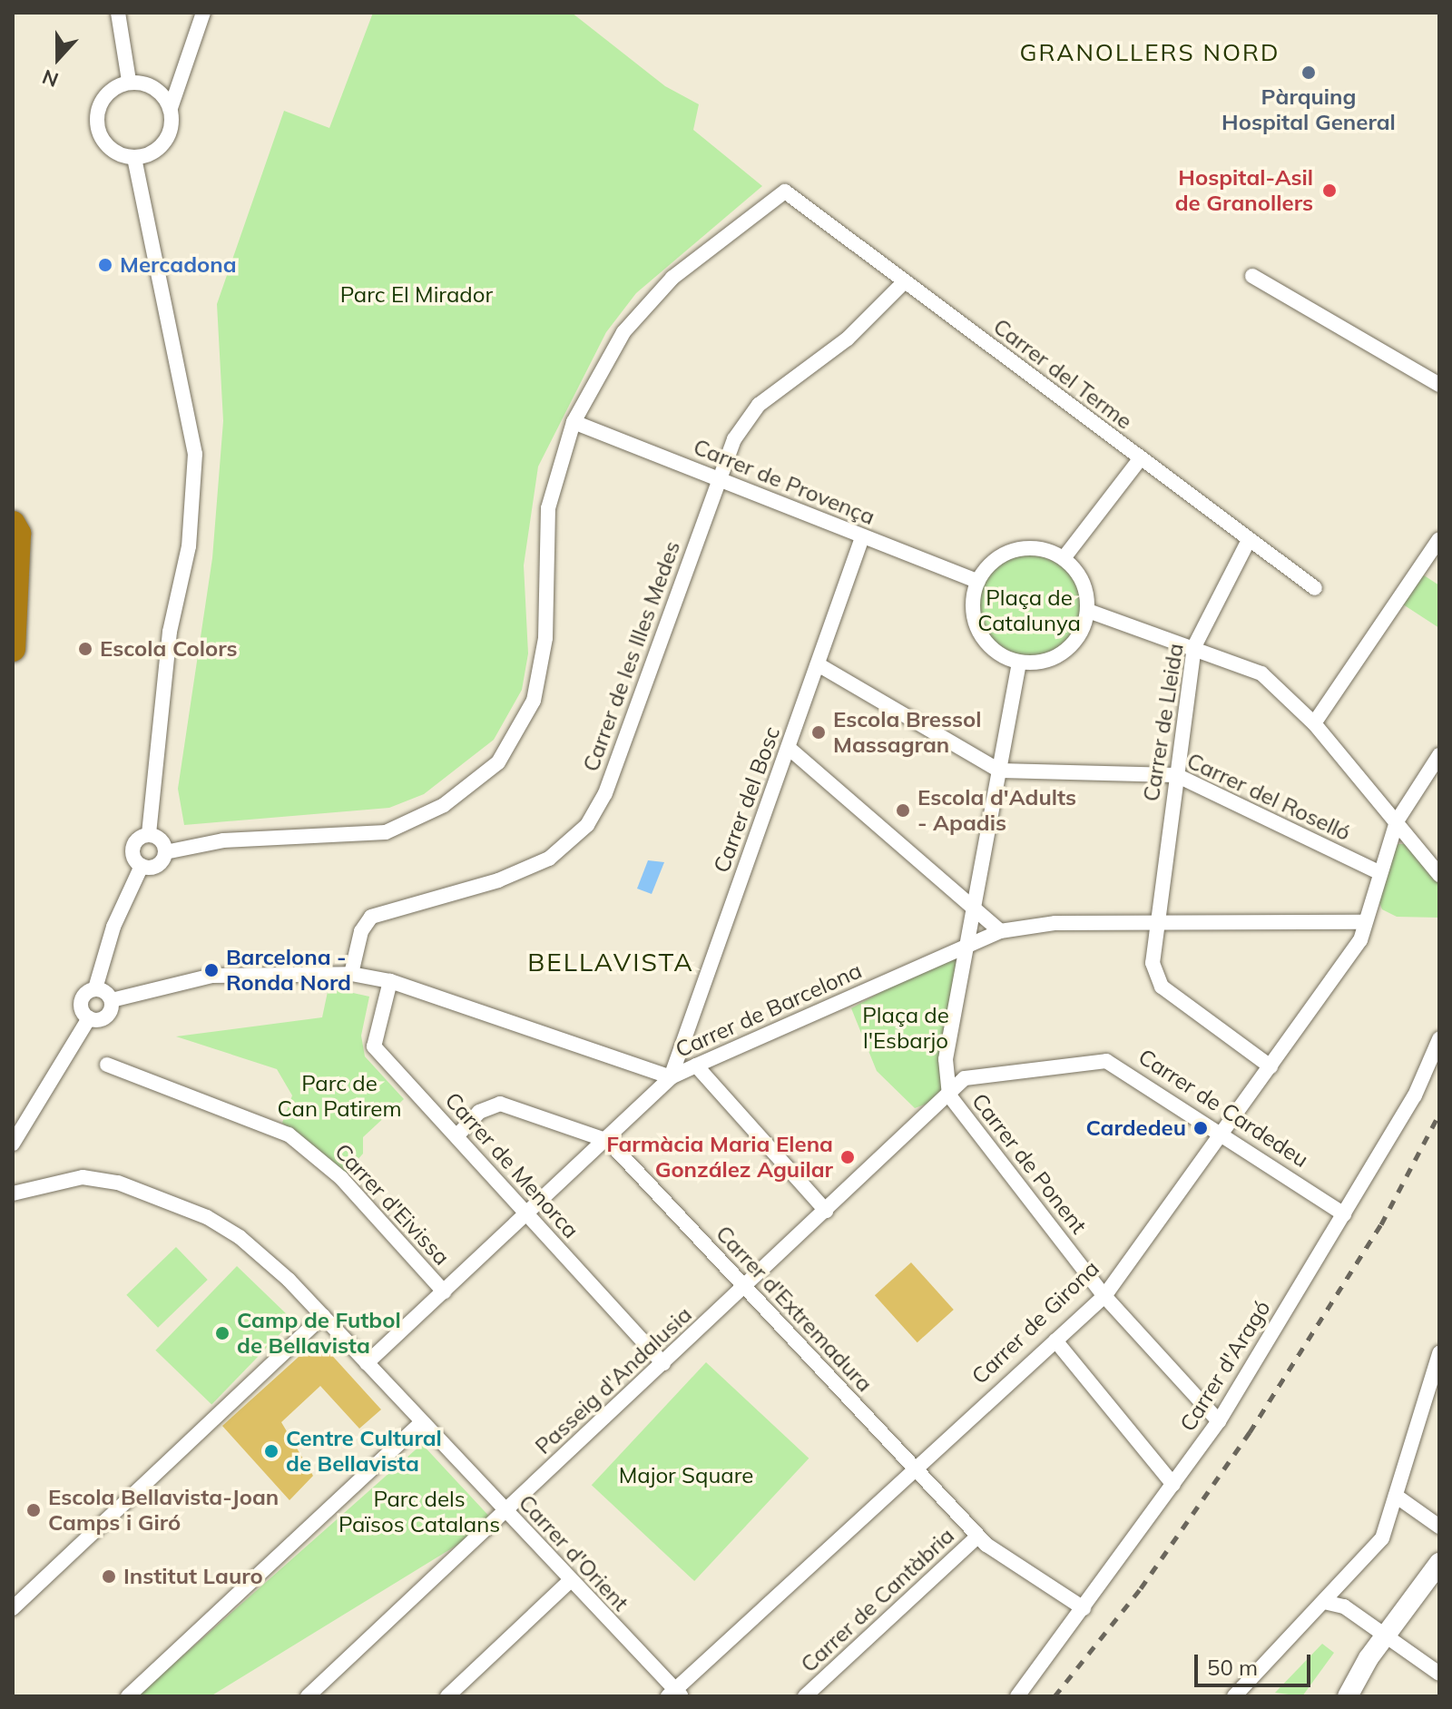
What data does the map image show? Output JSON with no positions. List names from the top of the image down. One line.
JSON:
{"streets":{"street":["Carrer del Terme","Carrer de Provença","Carrer de les Illes Medes","Carrer de Lleida","Carrer del Roselló","Carrer del Bosc","Carrer de Barcelona","Carrer de Cardedeu","Carrer de Ponent","Carrer de Menorca","Carrer d'Eivissa","Carrer d'Extremadura","Carrer de Girona","Carrer d'Aragó","Passeig d'Andalusia","Carrer d'Orient","Carrer de Cantàbria"]},"crossings":[["Carrer del Terme","Carrer de Provença"],["Carrer del Terme","Carrer de les Illes Medes"],["Carrer del Terme","Carrer de Lleida"],["Carrer de Provença","Carrer de les Illes Medes"],["Carrer de Provença","Carrer del Bosc"],["Carrer de les Illes Medes","Carrer de Barcelona"],["Carrer de Lleida","Carrer del Roselló"],["Carrer de Lleida","Carrer de Barcelona"],["Carrer de Lleida","Carrer de Girona"],["Carrer del Roselló","Carrer del Bosc"],["Carrer del Roselló","Carrer de Girona"],["Carrer del Bosc","Carrer de Barcelona"],["Carrer de Barcelona","Carrer de Menorca"],["Carrer de Barcelona","Carrer de Girona"],["Carrer de Cardedeu","Carrer de Ponent"],["Carrer de Cardedeu","Carrer de Girona"],["Carrer de Cardedeu","Carrer d'Aragó"],["Carrer de Cardedeu","Passeig d'Andalusia"],["Carrer de Ponent","Carrer de Girona"],["Carrer de Ponent","Carrer d'Aragó"],["Carrer de Ponent","Passeig d'Andalusia"],["Carrer de Menorca","Carrer d'Extremadura"],["Carrer de Menorca","Passeig d'Andalusia"],["Carrer d'Extremadura","Carrer de Girona"],["Carrer d'Extremadura","Carrer d'Aragó"],["Carrer d'Extremadura","Passeig d'Andalusia"],["Carrer d'Extremadura","Carrer de Cantàbria"],["Carrer de Girona","Carrer d'Orient"],["Passeig d'Andalusia","Carrer d'Orient"]],"districts":["GRANOLLERS NORD","BELLAVISTA"],"parks":["Parc El Mirador","Plaça de Catalunya","Plaça de l'Esbarjo","Parc de Can Patirem","Major Square","Parc dels Països Catalans"],"places":["Pàrquing Hospital General","Hospital-Asil de Granollers","Mercadona","Escola Colors","Escola Bressol Massagran","Escola d'Adults - Apadis","Barcelona - Ronda Nord","Cardedeu","Farmàcia Maria Elena González Aguilar","Camp de Futbol de Bellavista","Centre Cultural de Bellavista","Escola Bellavista-Joan Camps i Giró","Institut Lauro"],"scale_bar":"50 m","north":"bottom"}
